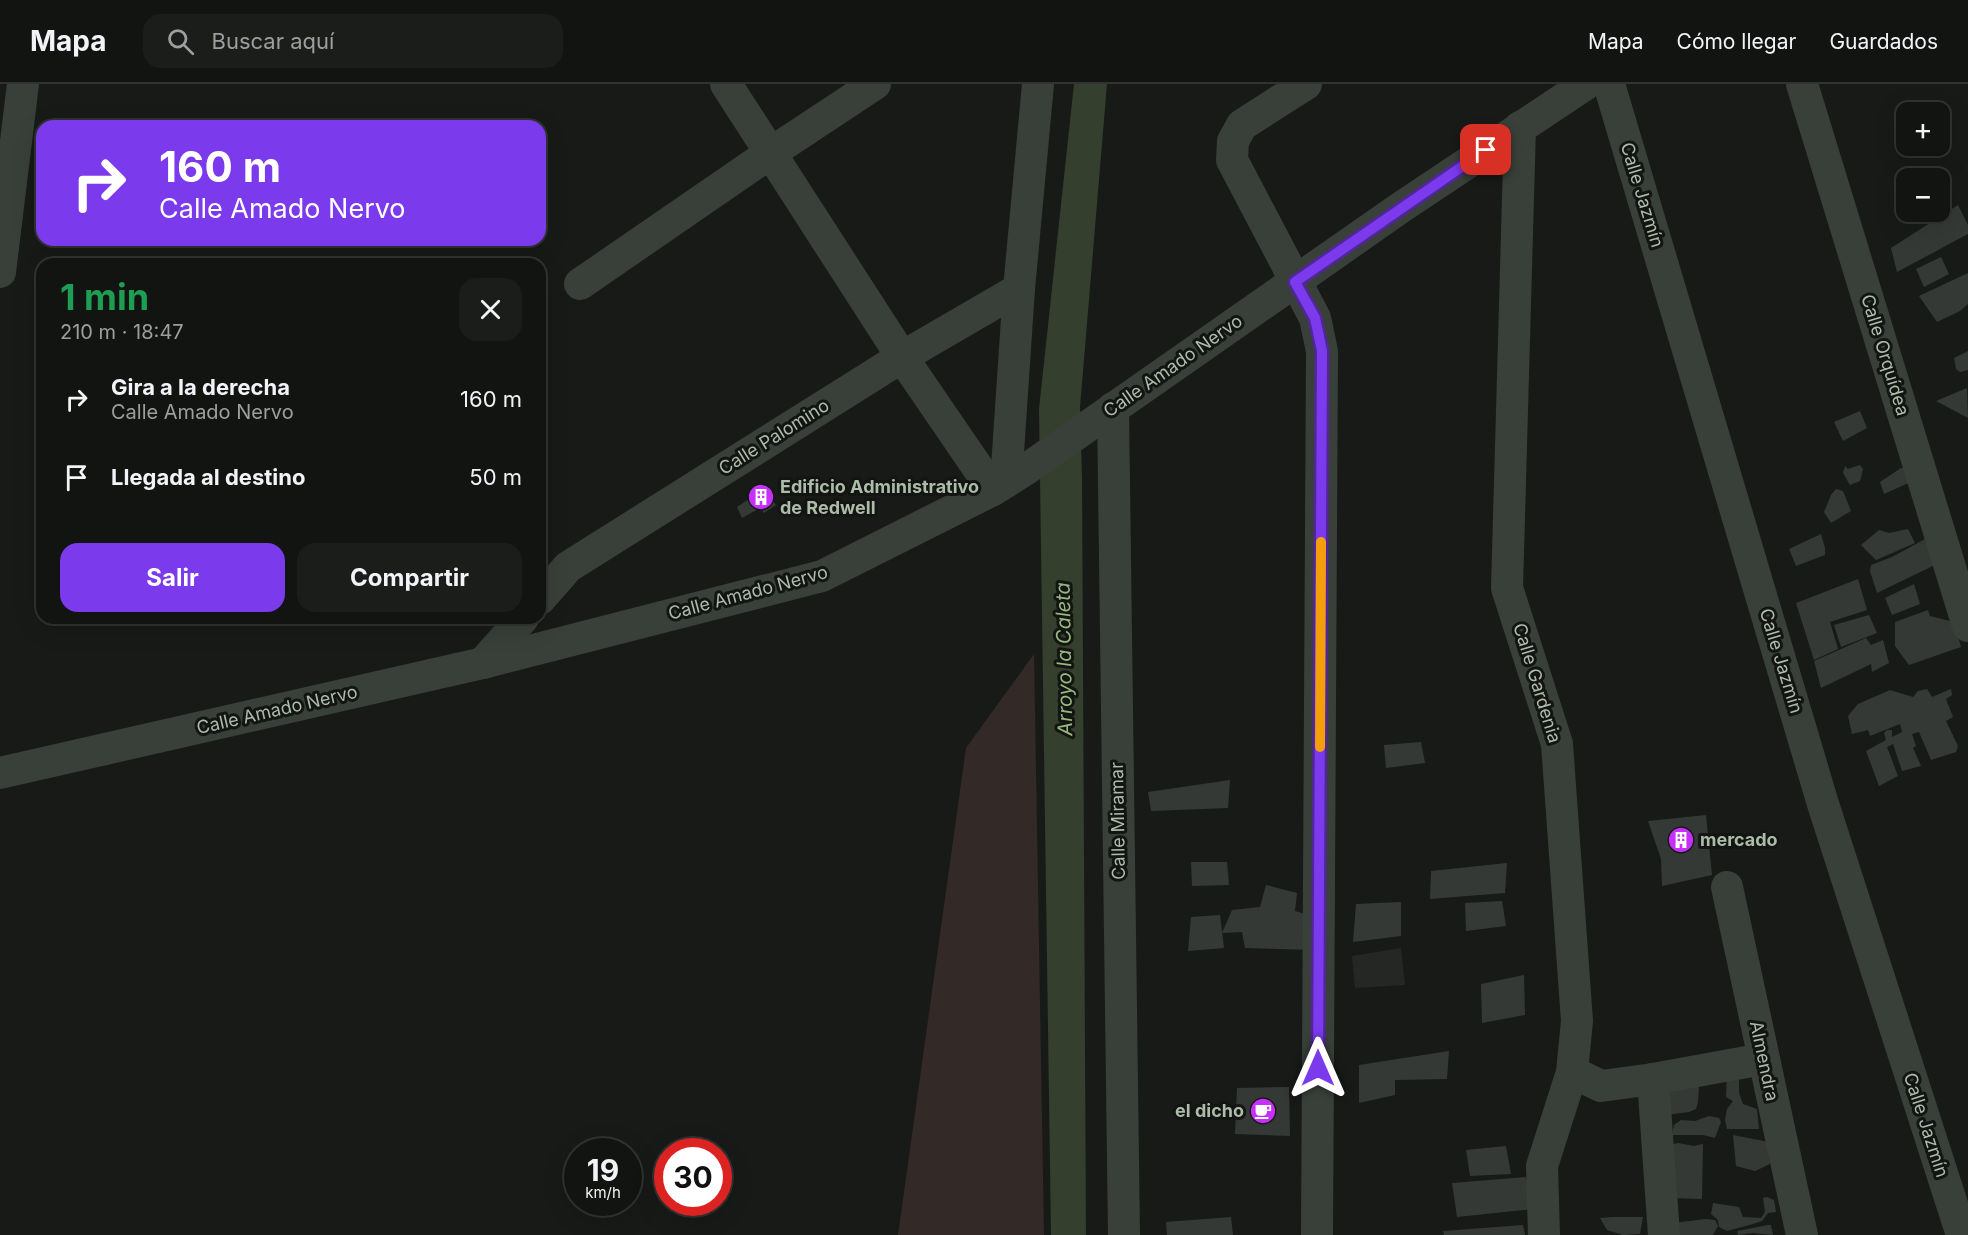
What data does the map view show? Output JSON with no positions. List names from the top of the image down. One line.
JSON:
{"streets":{"street":["Calle Jazmín","Calle Orquídea","Calle Amado Nervo","Calle Palomino","Calle Gardenia","Calle Miramar","Almendra"]},"crossings":[["Calle Amado Nervo","Calle Gardenia"],["Calle Amado Nervo","Calle Miramar"]],"water":["Arroyo la Caleta"],"places":{"building":["Edificio Administrativo de Redwell","mercado"],"cafe":["el dicho"]},"page":{"header":"Mapa","search":"Buscar aquí","nav":["Mapa","Cómo llegar","Guardados"],"map_buttons":["+","−"],"turn":["160 m","Calle Amado Nervo"],"heading":["1 min","210 m · 18:47"],"list":[{"name":"Gira a la derecha","note":"Calle Amado Nervo","value":"160 m"},{"name":"Llegada al destino","value":"50 m"}],"buttons":["Salir","Compartir"],"speed":"19 km/h","limit":"30"}}
